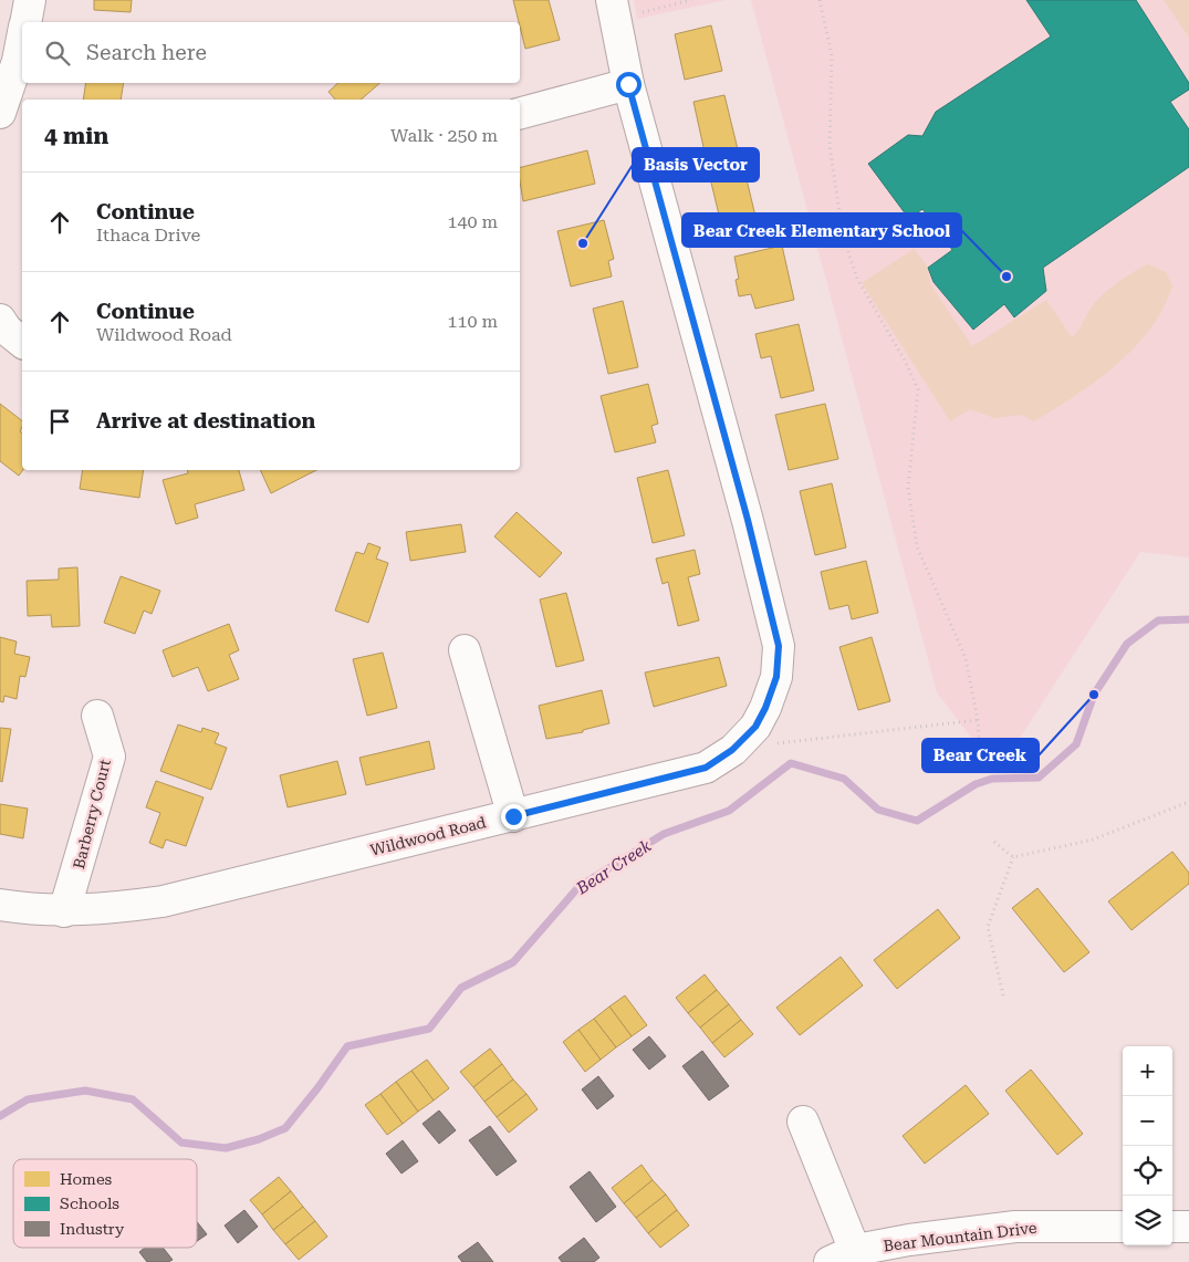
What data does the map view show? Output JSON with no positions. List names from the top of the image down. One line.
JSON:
{"streets":{"street":["Barberry Court","Wildwood Road","Bear Mountain Drive"]},"crossings":[["Barberry Court","Wildwood Road"]],"water":["Bear Creek"],"places":["Basis Vector","Bear Creek Elementary School","Bear Creek"],"legend":["Homes","Schools","Industry"],"page":{"search":"Search here","heading":["4 min","Walk · 250 m"],"list":[["Continue","Ithaca Drive","140 m"],["Continue","Wildwood Road","110 m"],"Arrive at destination"],"map_buttons":["+","−"]}}
